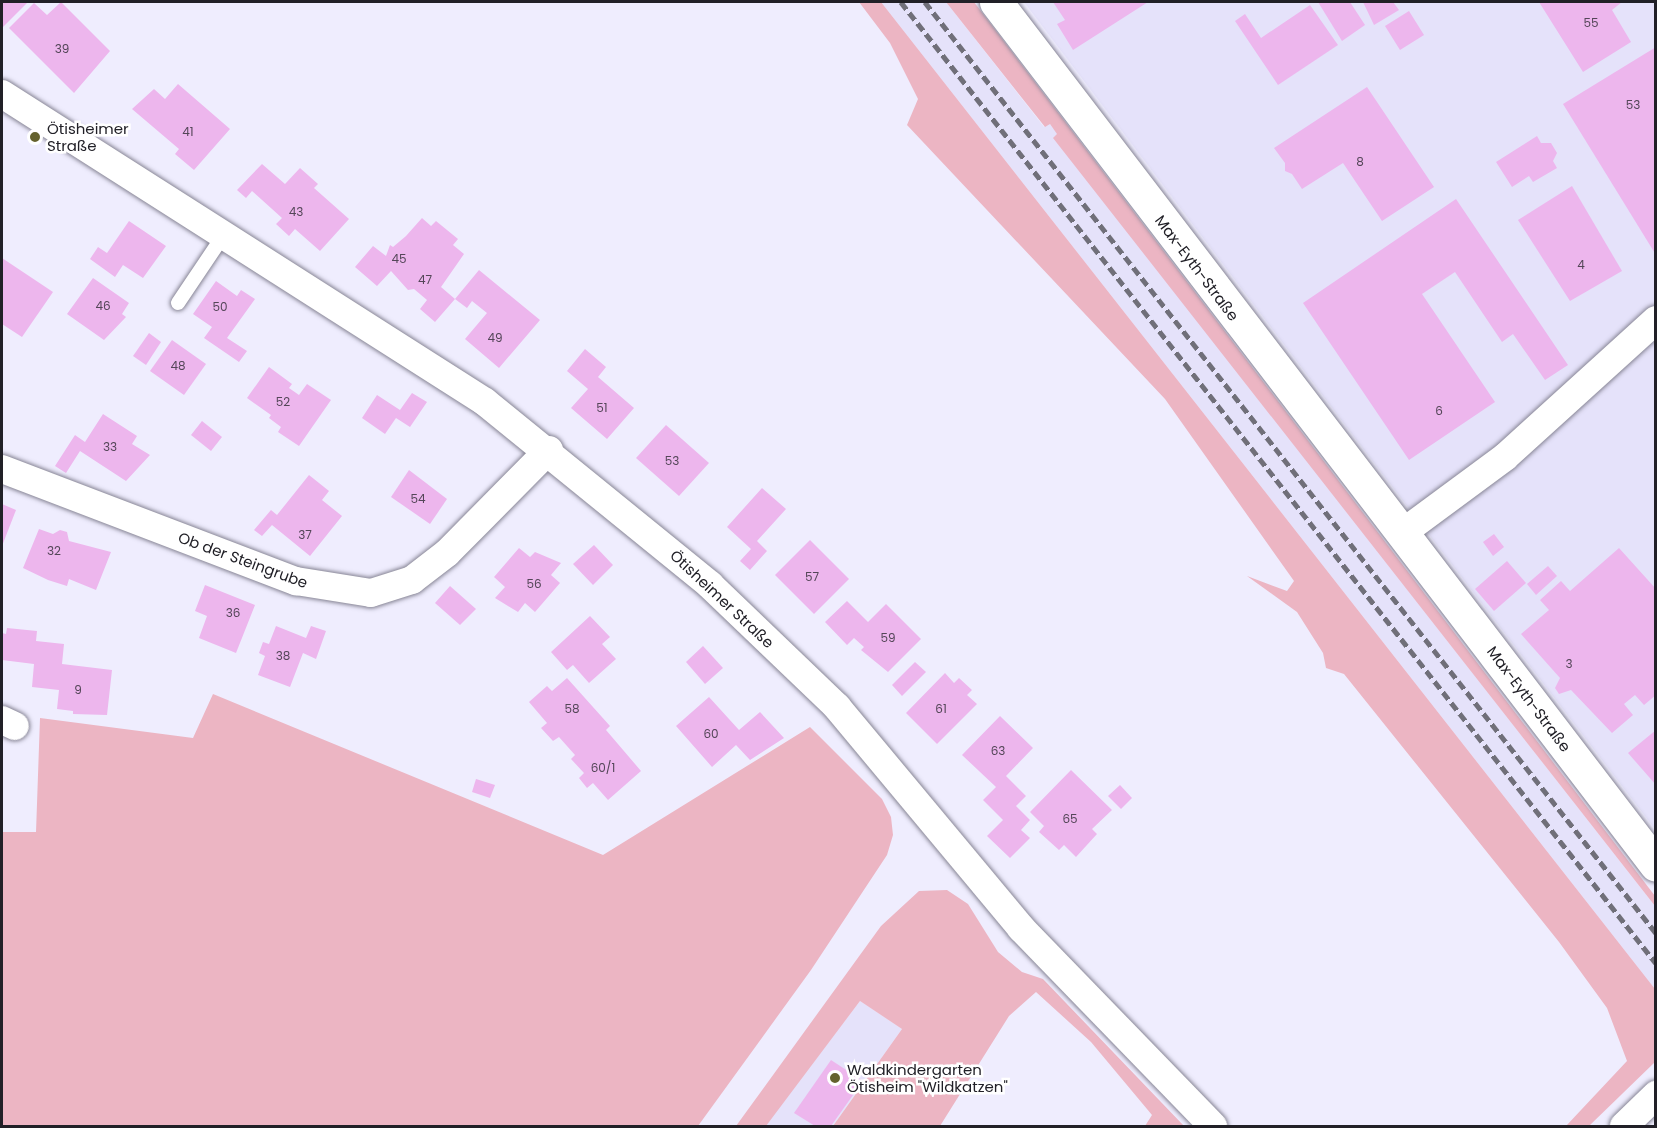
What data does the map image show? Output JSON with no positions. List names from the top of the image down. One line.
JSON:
{"streets":{"street":["Max-Eyth-Straße","Ob der Steingrube","Ötisheimer Straße"]},"crossings":[["Ob der Steingrube","Ötisheimer Straße"]],"places":["Ötisheimer Straße","Waldkindergarten Ötisheim \"Wildkatzen\""],"house_numbers":["55","39","53","41","8","43","45","4","47","46","50","49","48","52","51","6","33","53","54","37","32","57","56","36","59","38","3","9","58","61","60","63","60/1","65"]}
